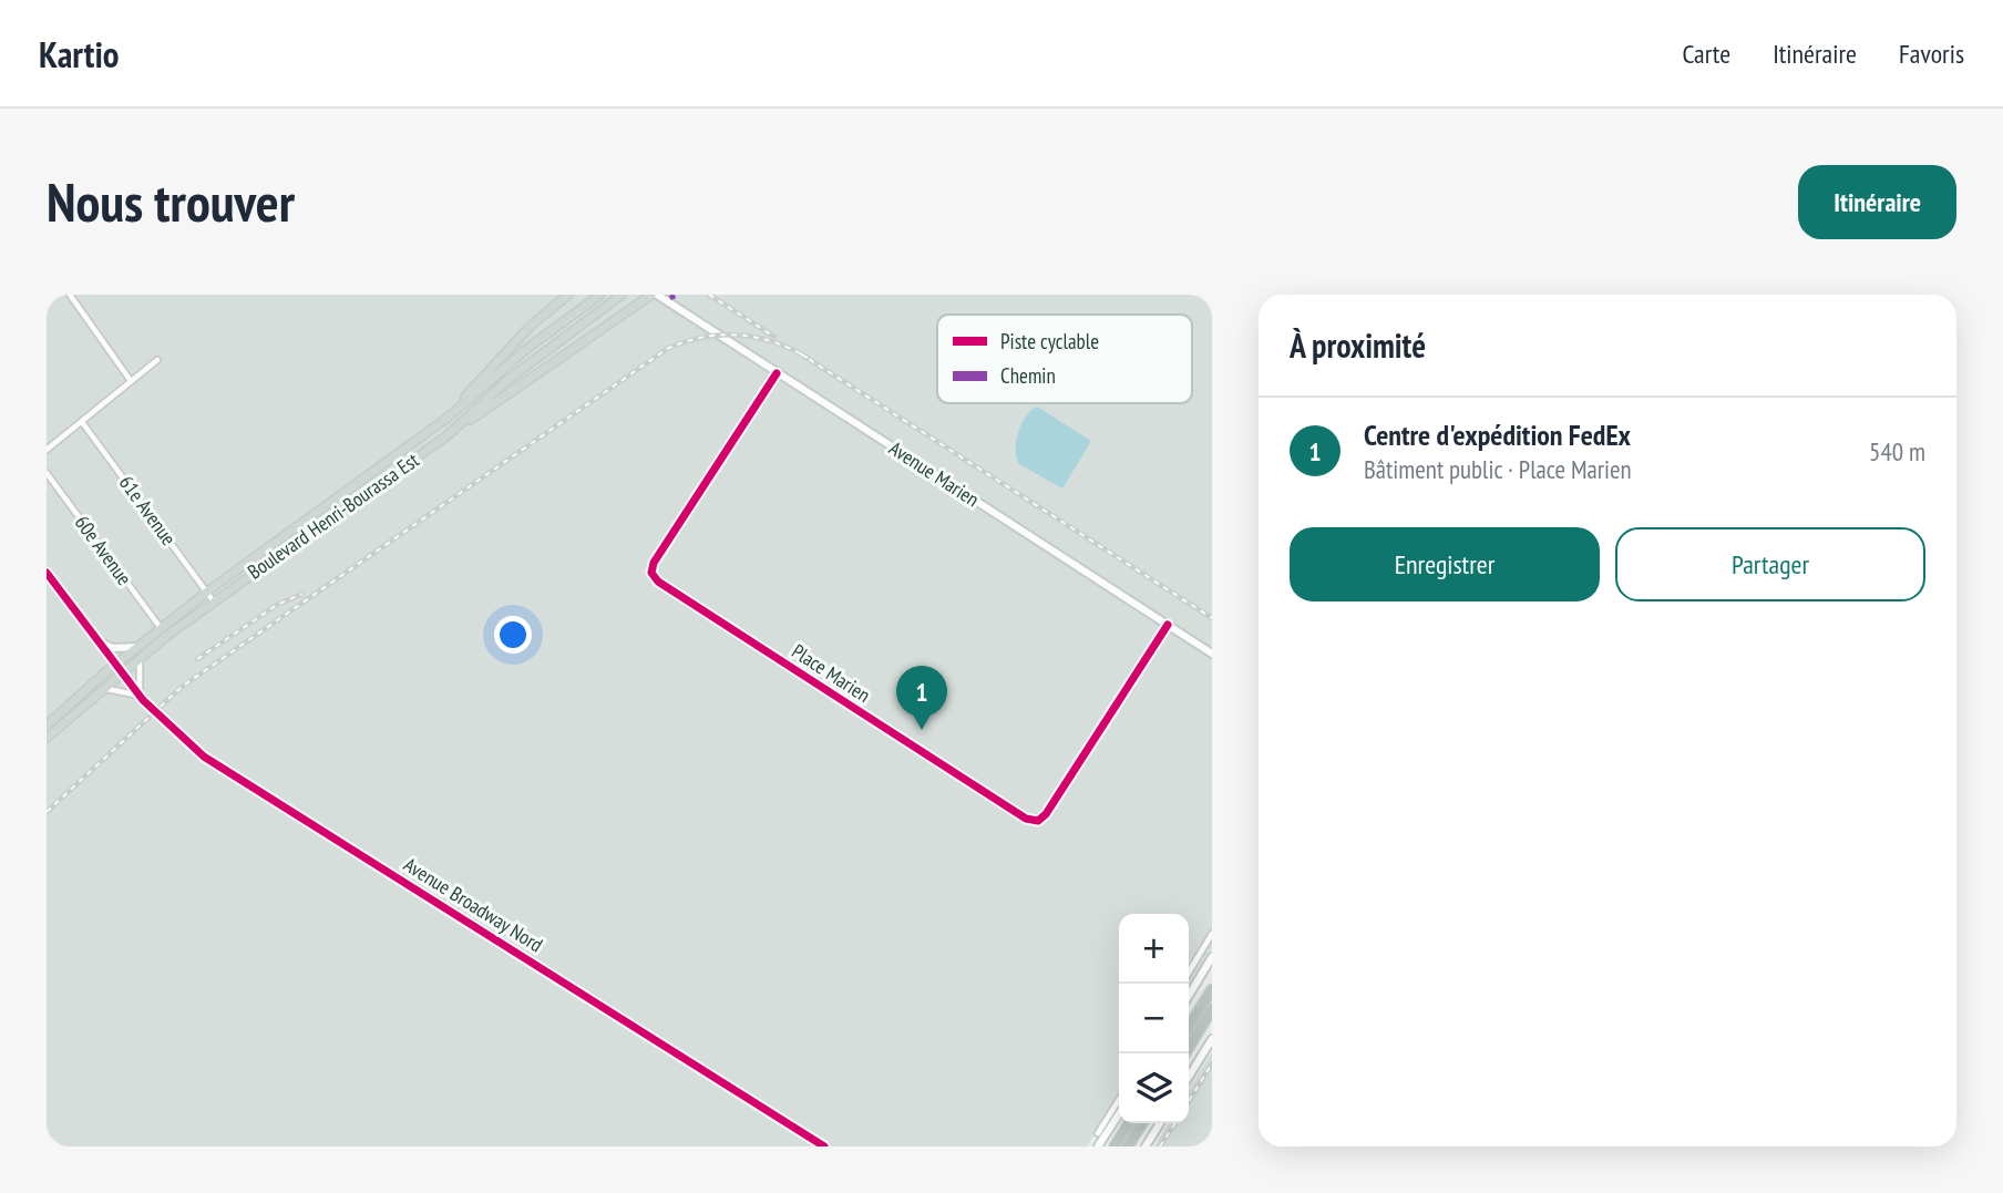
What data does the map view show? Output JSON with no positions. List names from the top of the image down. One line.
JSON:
{"streets":{"main road":["Boulevard Henri-Bourassa Est"],"street":["Avenue Marien","61e Avenue","60e Avenue","Place Marien","Avenue Broadway Nord"]},"crossings":[["Avenue Marien","Place Marien"],["61e Avenue","Boulevard Henri-Bourassa Est"],["Boulevard Henri-Bourassa Est","60e Avenue"],["Boulevard Henri-Bourassa Est","Avenue Broadway Nord"]],"legend":["Piste cyclable","Chemin"],"page":{"header":"Kartio","nav":["Carte","Itinéraire","Favoris"],"buttons":["Itinéraire",["Enregistrer","Partager"]],"title":"Nous trouver","heading":"À proximité","list":[{"mark":"1","name":"Centre d'expédition FedEx","note":"Bâtiment public · Place Marien","value":"540 m"}],"pins":"1","map_buttons":["+","−"]}}
